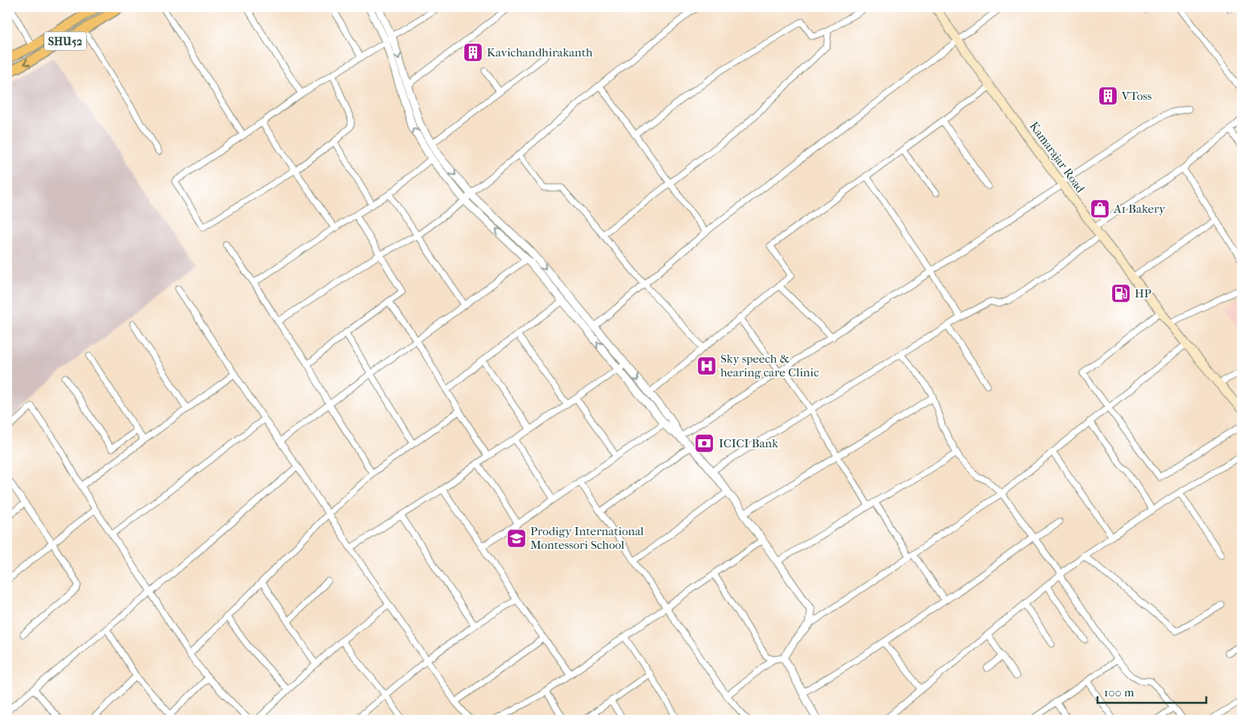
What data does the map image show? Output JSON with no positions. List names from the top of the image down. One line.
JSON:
{"streets":{"main road":["SHU52","Kamarajar Road"]},"places":{"building":["Kavichandhirakanth","VToss"],"shop":["A1 Bakery"],"fuel station":["HP"],"hospital":["Sky speech & hearing care Clinic"],"bank":["ICICI Bank"],"school or university":["Prodigy International Montessori School"]},"scale_bar":"100 m"}
